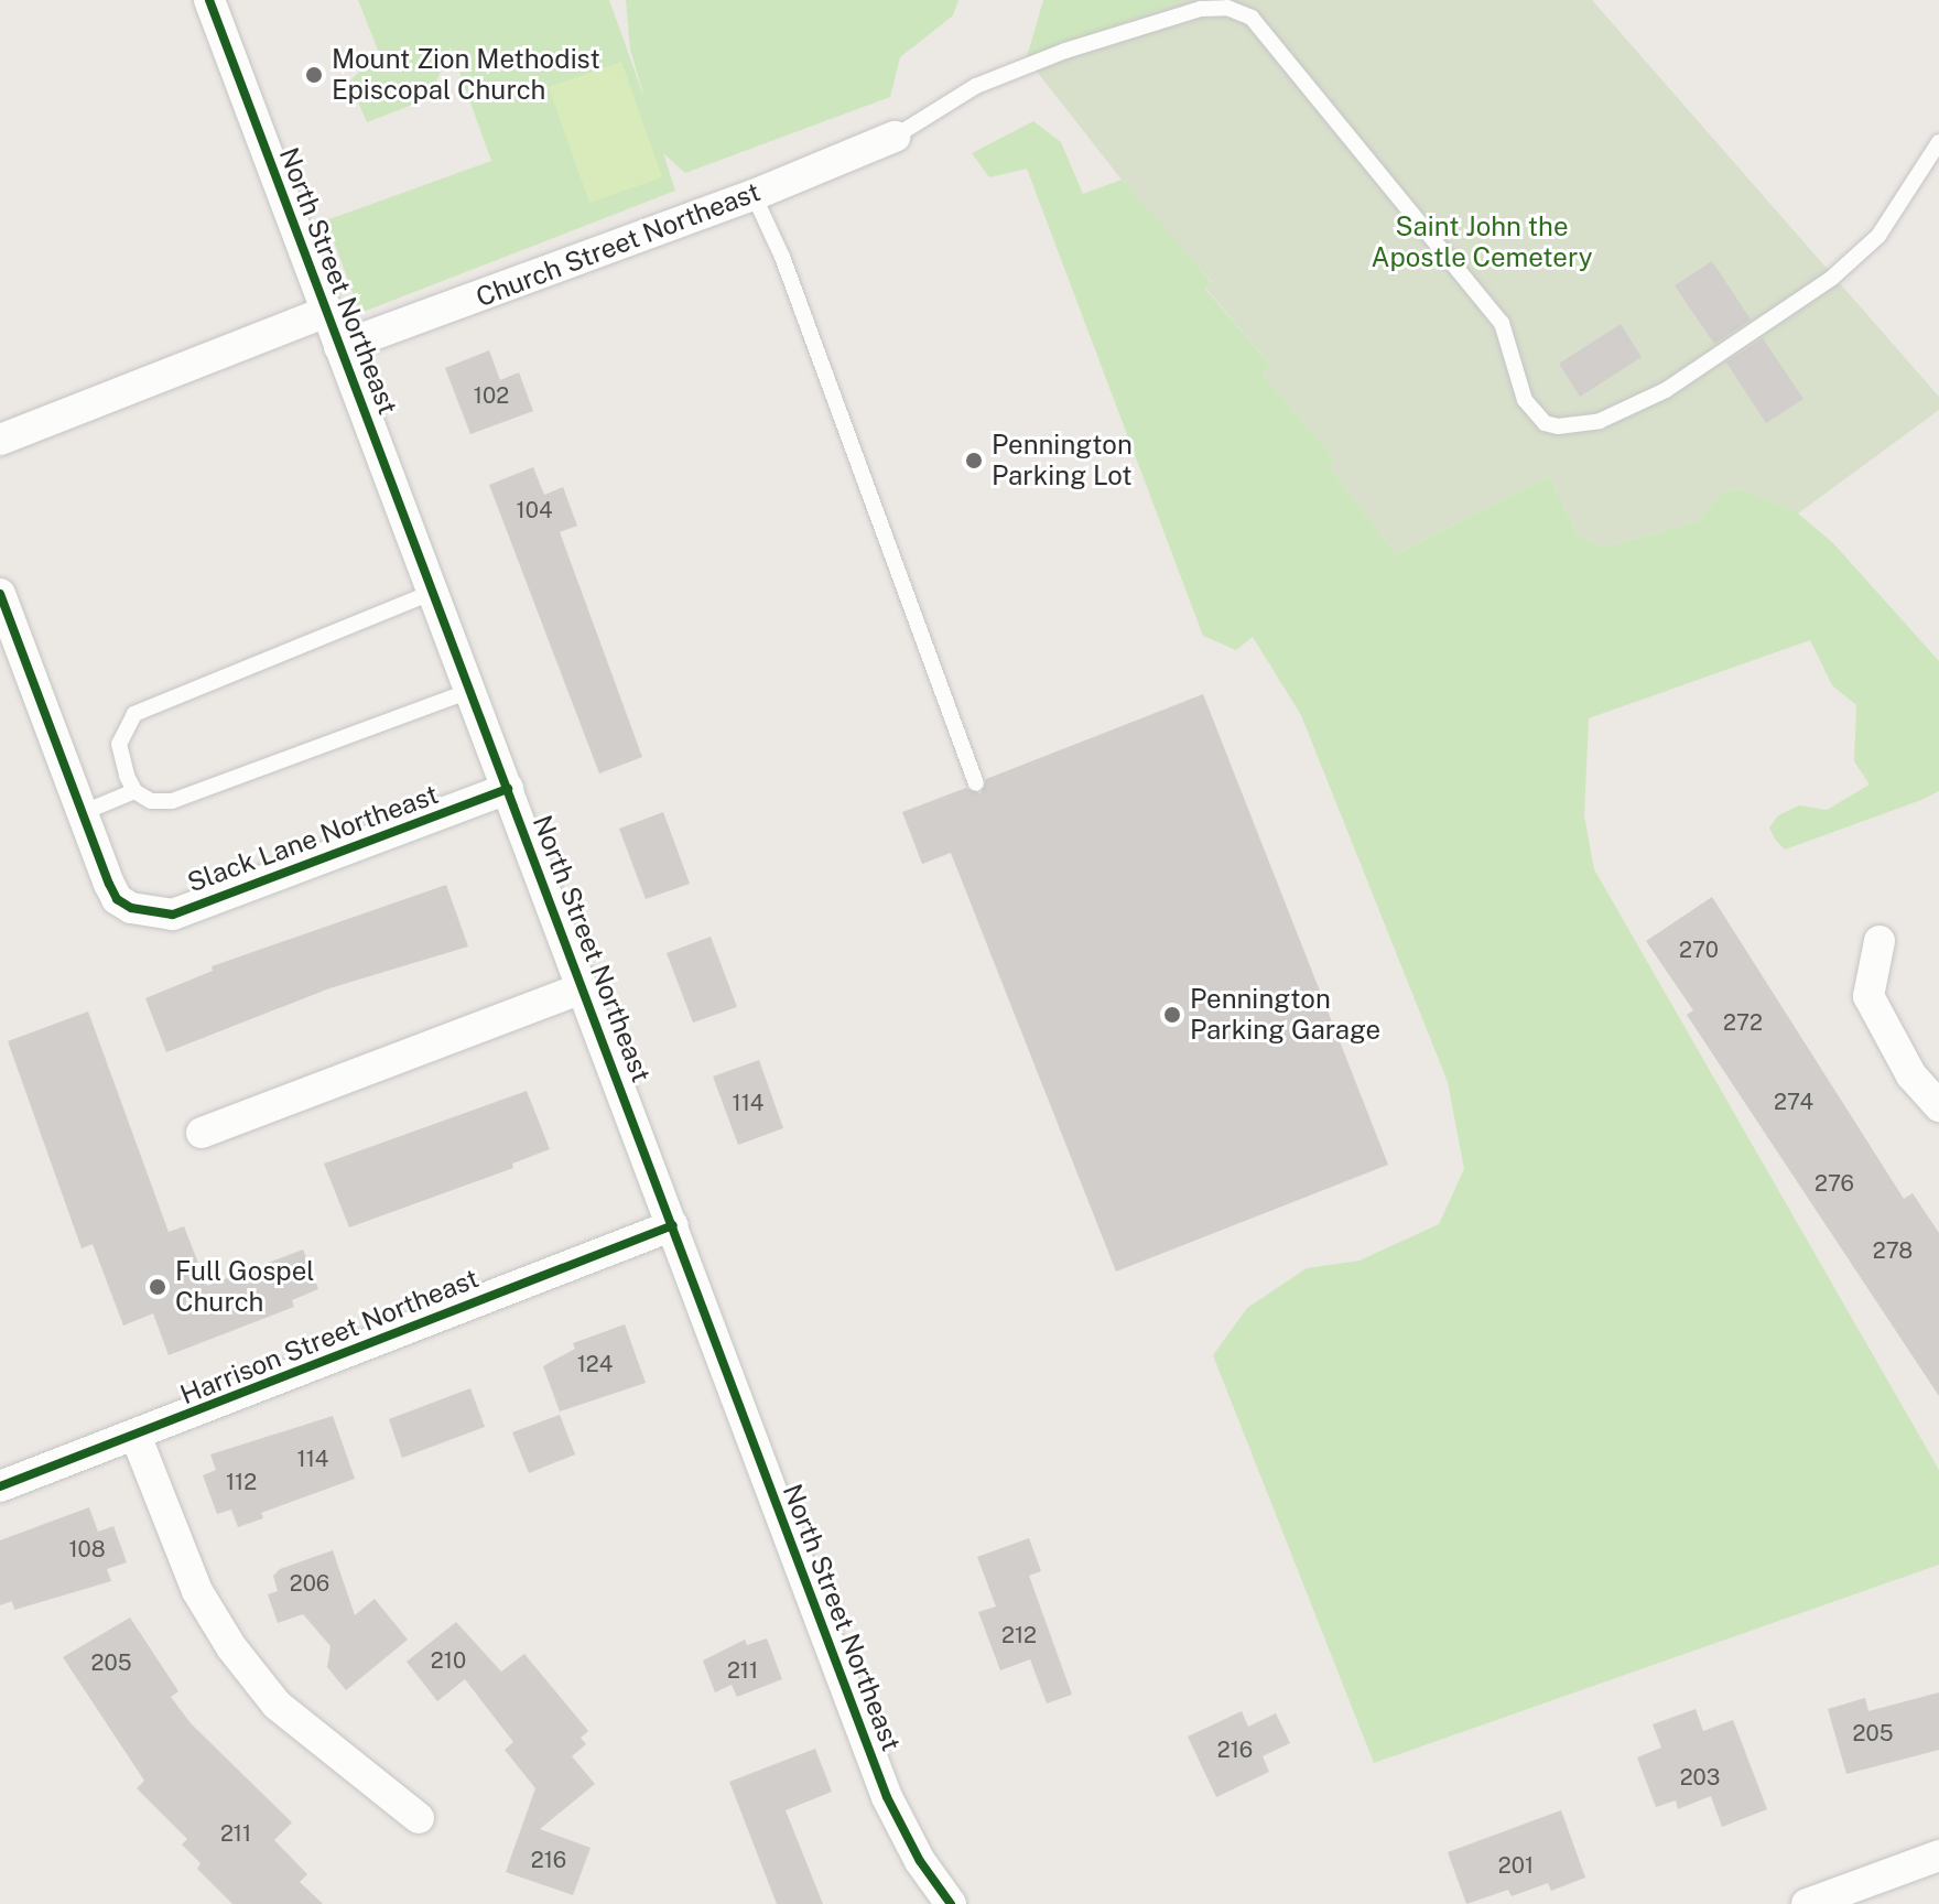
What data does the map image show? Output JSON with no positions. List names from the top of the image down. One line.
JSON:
{"streets":{"street":["Church Street Northeast","North Street Northeast","Slack Lane Northeast","Harrison Street Northeast"]},"crossings":[["Church Street Northeast","North Street Northeast"],["North Street Northeast","Slack Lane Northeast"],["North Street Northeast","Harrison Street Northeast"]],"parks":["Saint John the Apostle Cemetery"],"places":["Mount Zion Methodist Episcopal Church","Pennington Parking Lot","Pennington Parking Garage","Full Gospel Church"],"house_numbers":["102","104","270","272","274","114","276","278","124","114","112","108","206","212","210","205","211","205","216","203","211","216","201"]}
